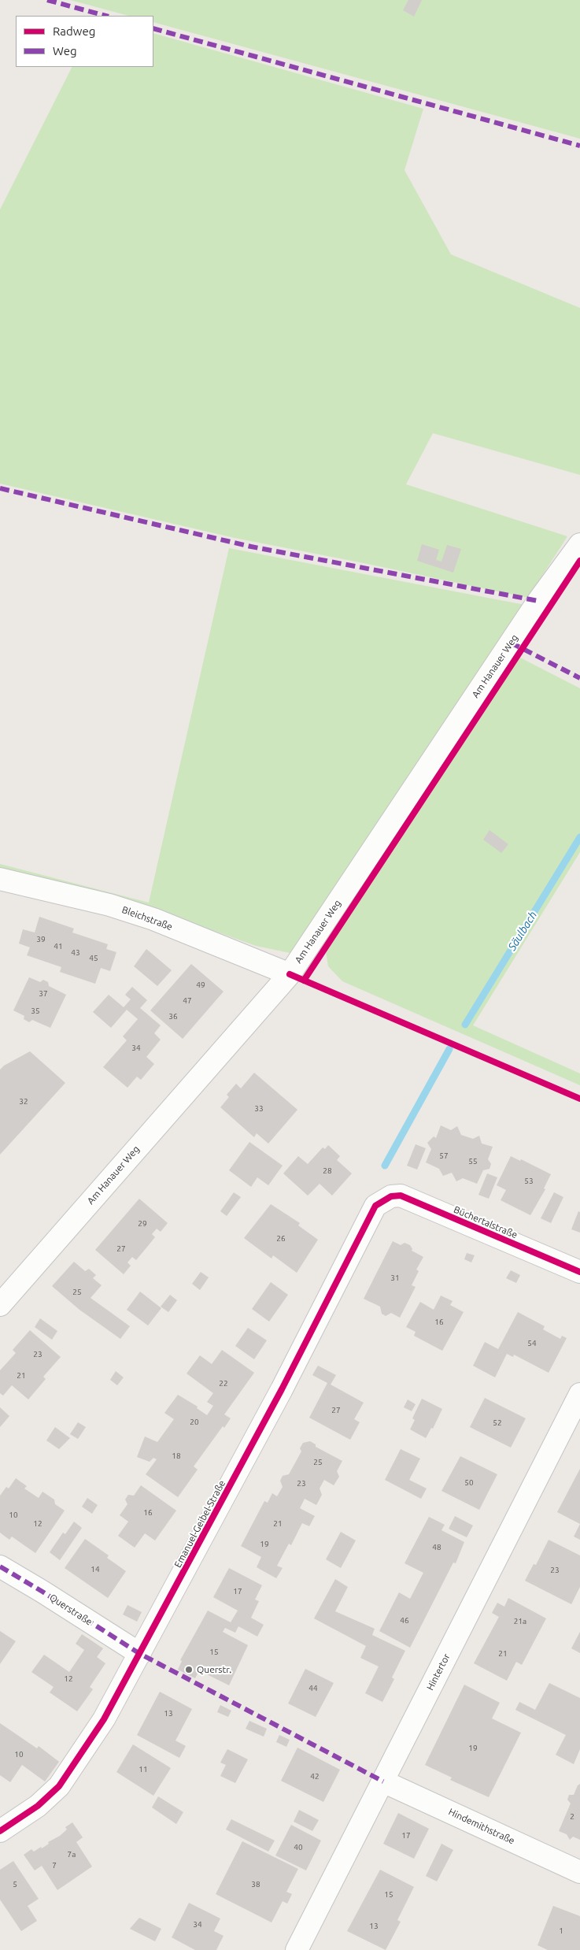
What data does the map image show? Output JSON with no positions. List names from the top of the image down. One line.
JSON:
{"streets":{"street":["Am Hanauer Weg","Bleichstraße","Büchertalstraße","Emanuel-Geibel-Straße","Querstraße","Hintertor","Hindemithstraße"]},"crossings":[["Am Hanauer Weg","Bleichstraße"],["Büchertalstraße","Emanuel-Geibel-Straße"],["Emanuel-Geibel-Straße","Querstraße"],["Hintertor","Hindemithstraße"]],"water":["Säulbach"],"places":["Querstr."],"house_numbers":["39","41","43","45","49","37","47","35","36","34","32","33","57","55","28","53","29","26","27","31","25","16","54","23","21","22","27","20","52","18","25","50","23","16","10","12","21","19","48","14","23","17","46","21a","15","21","12","44","13","19","10","11","42","2","17","40","7a","7","5","38","15","34","13","1"],"legend":["Radweg","Weg"]}
